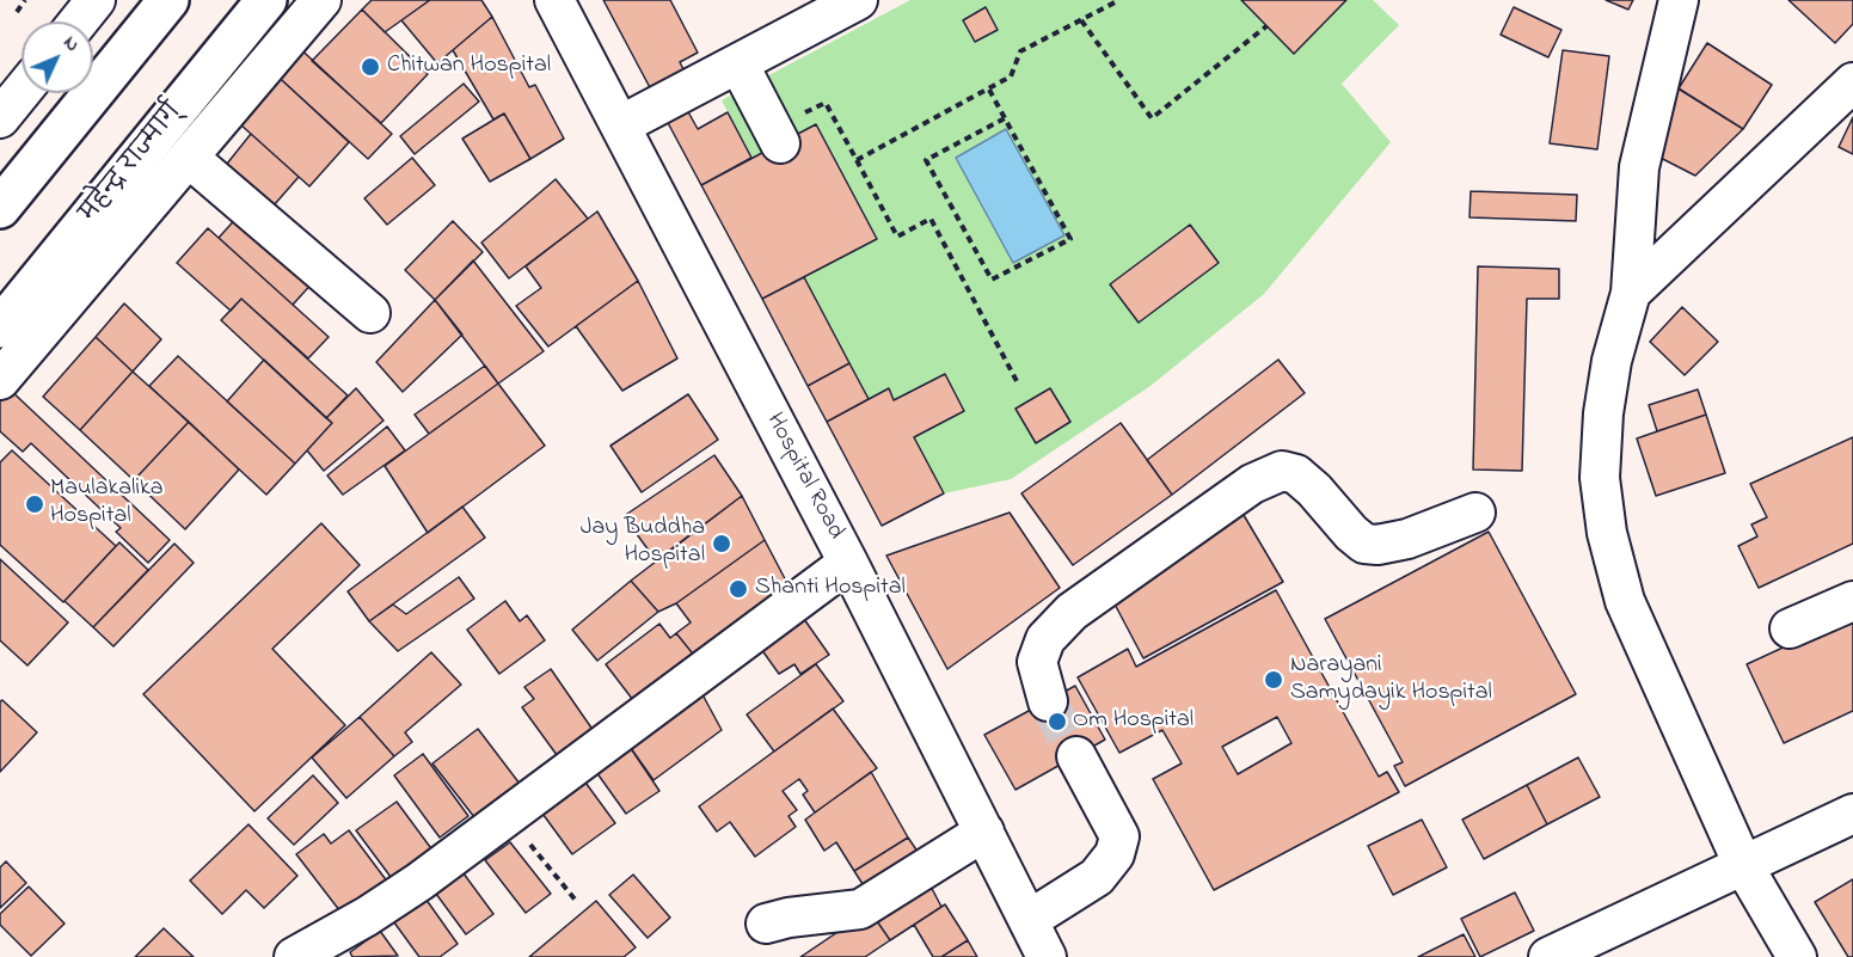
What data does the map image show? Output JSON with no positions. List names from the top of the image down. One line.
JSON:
{"streets":{"highway":["महेन्द्र राज्मार्ग्"],"street":["Hospital Road"]},"places":["Chitwan Hospital","Maulakalika Hospital","Jay Buddha Hospital","Shanti Hospital","Narayani Samydayik Hospital","Om Hospital"],"north":"top right"}
